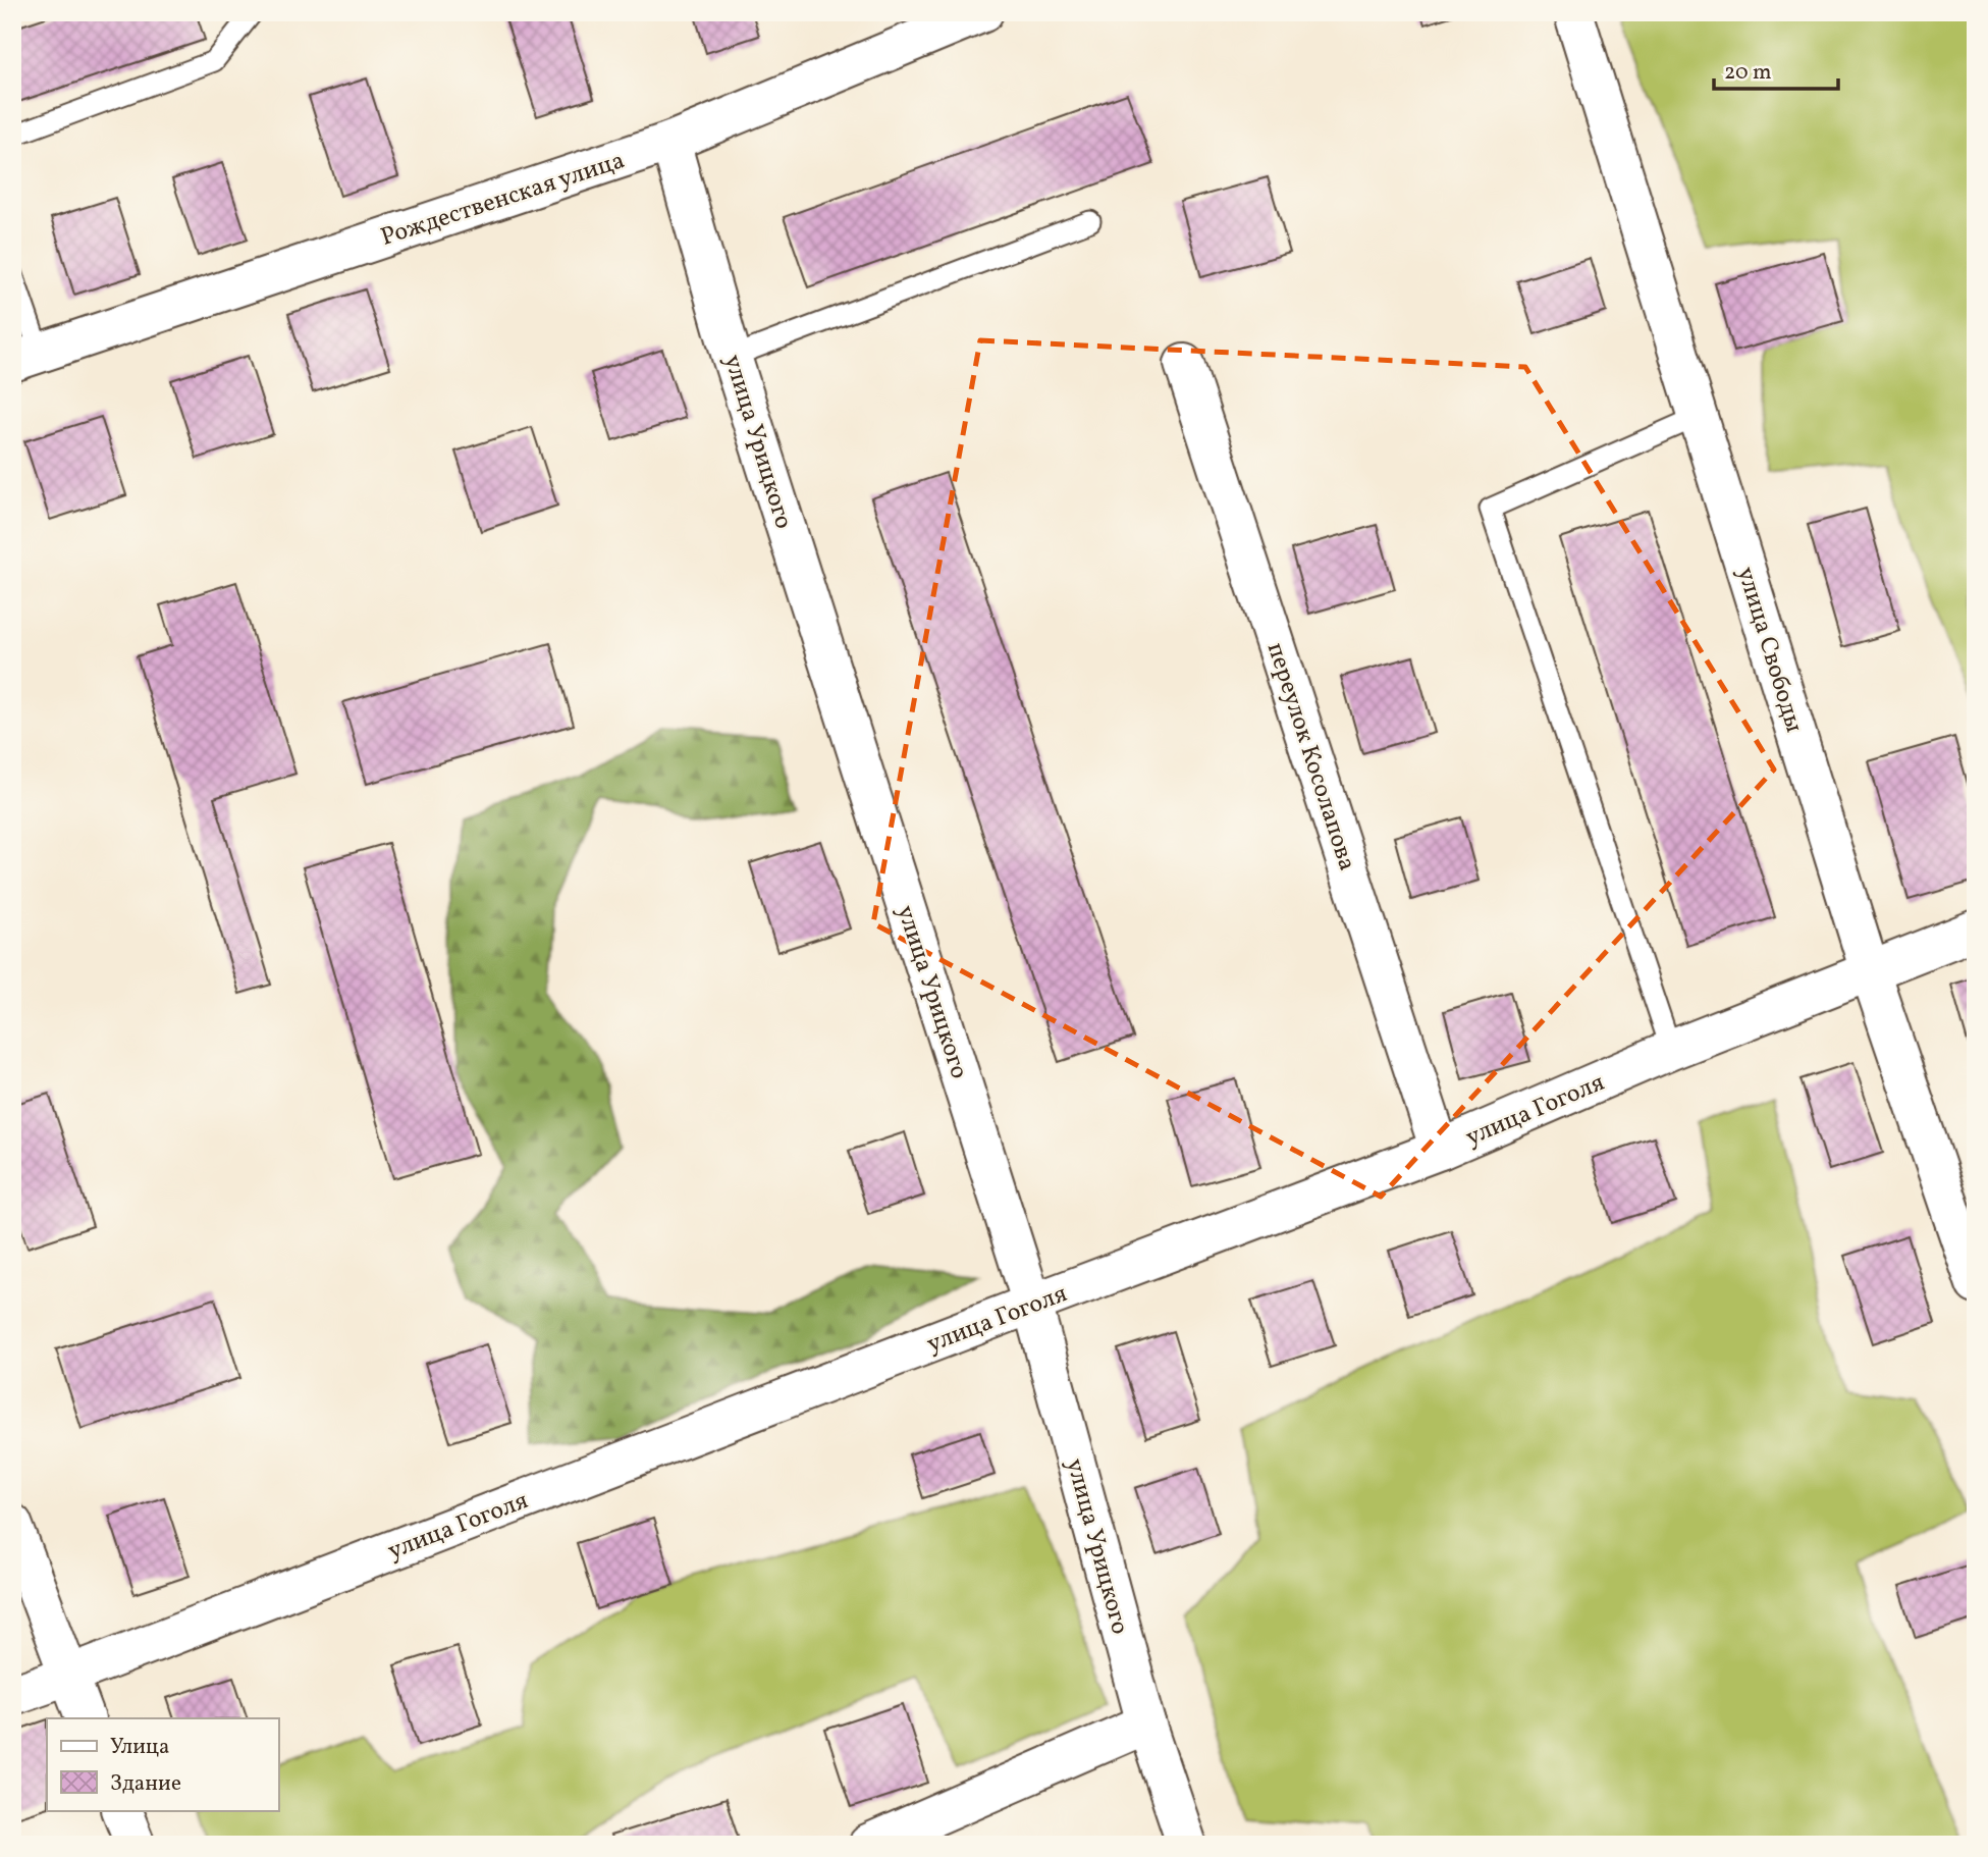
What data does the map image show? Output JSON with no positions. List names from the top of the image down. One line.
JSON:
{"streets":{"street":["Рождественская улица","улица Урицкого","улица Свободы","переулок Косолапова","улица Гоголя"]},"crossings":[["Рождественская улица","улица Урицкого"],["улица Урицкого","улица Гоголя"],["улица Свободы","улица Гоголя"],["переулок Косолапова","улица Гоголя"]],"legend":["Улица","Здание"],"scale_bar":"20 m"}
